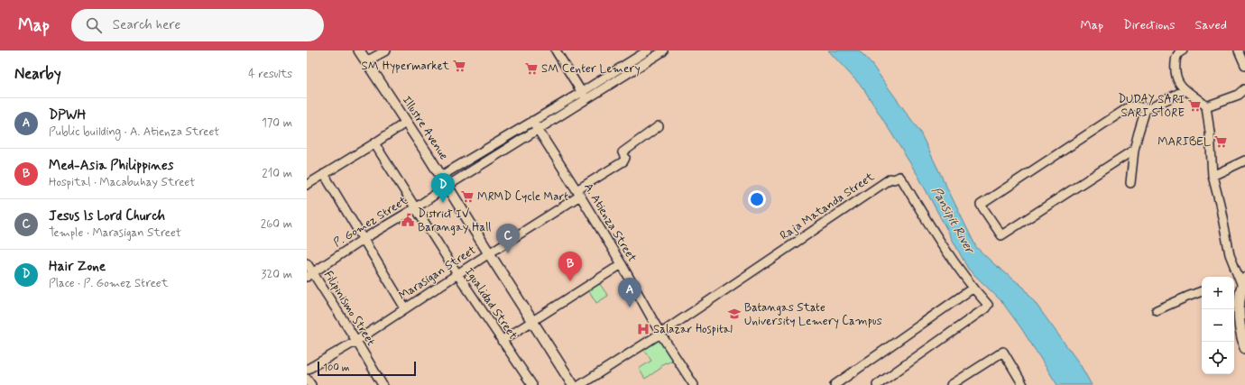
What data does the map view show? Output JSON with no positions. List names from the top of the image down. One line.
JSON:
{"streets":{"main road":["Illustre Avenue"],"street":["Raja Matanda Street","P. Gomez Street","A. Atienza Street","Marasigan Street","Igualidad Street","Filipinismo Street"]},"crossings":[["Illustre Avenue","P. Gomez Street"],["Illustre Avenue","Marasigan Street"],["Raja Matanda Street","A. Atienza Street"],["P. Gomez Street","A. Atienza Street"],["P. Gomez Street","Igualidad Street"],["P. Gomez Street","Filipinismo Street"],["A. Atienza Street","Marasigan Street"],["Marasigan Street","Igualidad Street"],["Marasigan Street","Filipinismo Street"]],"water":["Pansipit River"],"places":{"supermarket":["SM Hypermarket","SM Center Lemery","DUDAY SARI SARI STORE","MARIBEL","MRMD Cycle Mart"],"public building":["District IV Barangay Hall"],"school or university":["Batangas State University Lemery Campus"],"hospital":["Salazar Hospital"]},"scale_bar":"100 m","page":{"header":"Map","search":"Search here","nav":["Map","Directions","Saved"],"heading":["Nearby","4 results"],"list":[{"mark":"A","name":"DPWH","note":"Public building · A. Atienza Street","value":"170 m"},{"mark":"B","name":"Med-Asia Philippines","note":"Hospital · Macabuhay Street","value":"210 m"},{"mark":"C","name":"Jesus Is Lord Church","note":"Temple · Marasigan Street","value":"260 m"},{"mark":"D","name":"Hair Zone","note":"Place · P. Gomez Street","value":"320 m"}],"pins":["D","C","B","A"],"map_buttons":["+","−"],"scale":"100 m"}}
